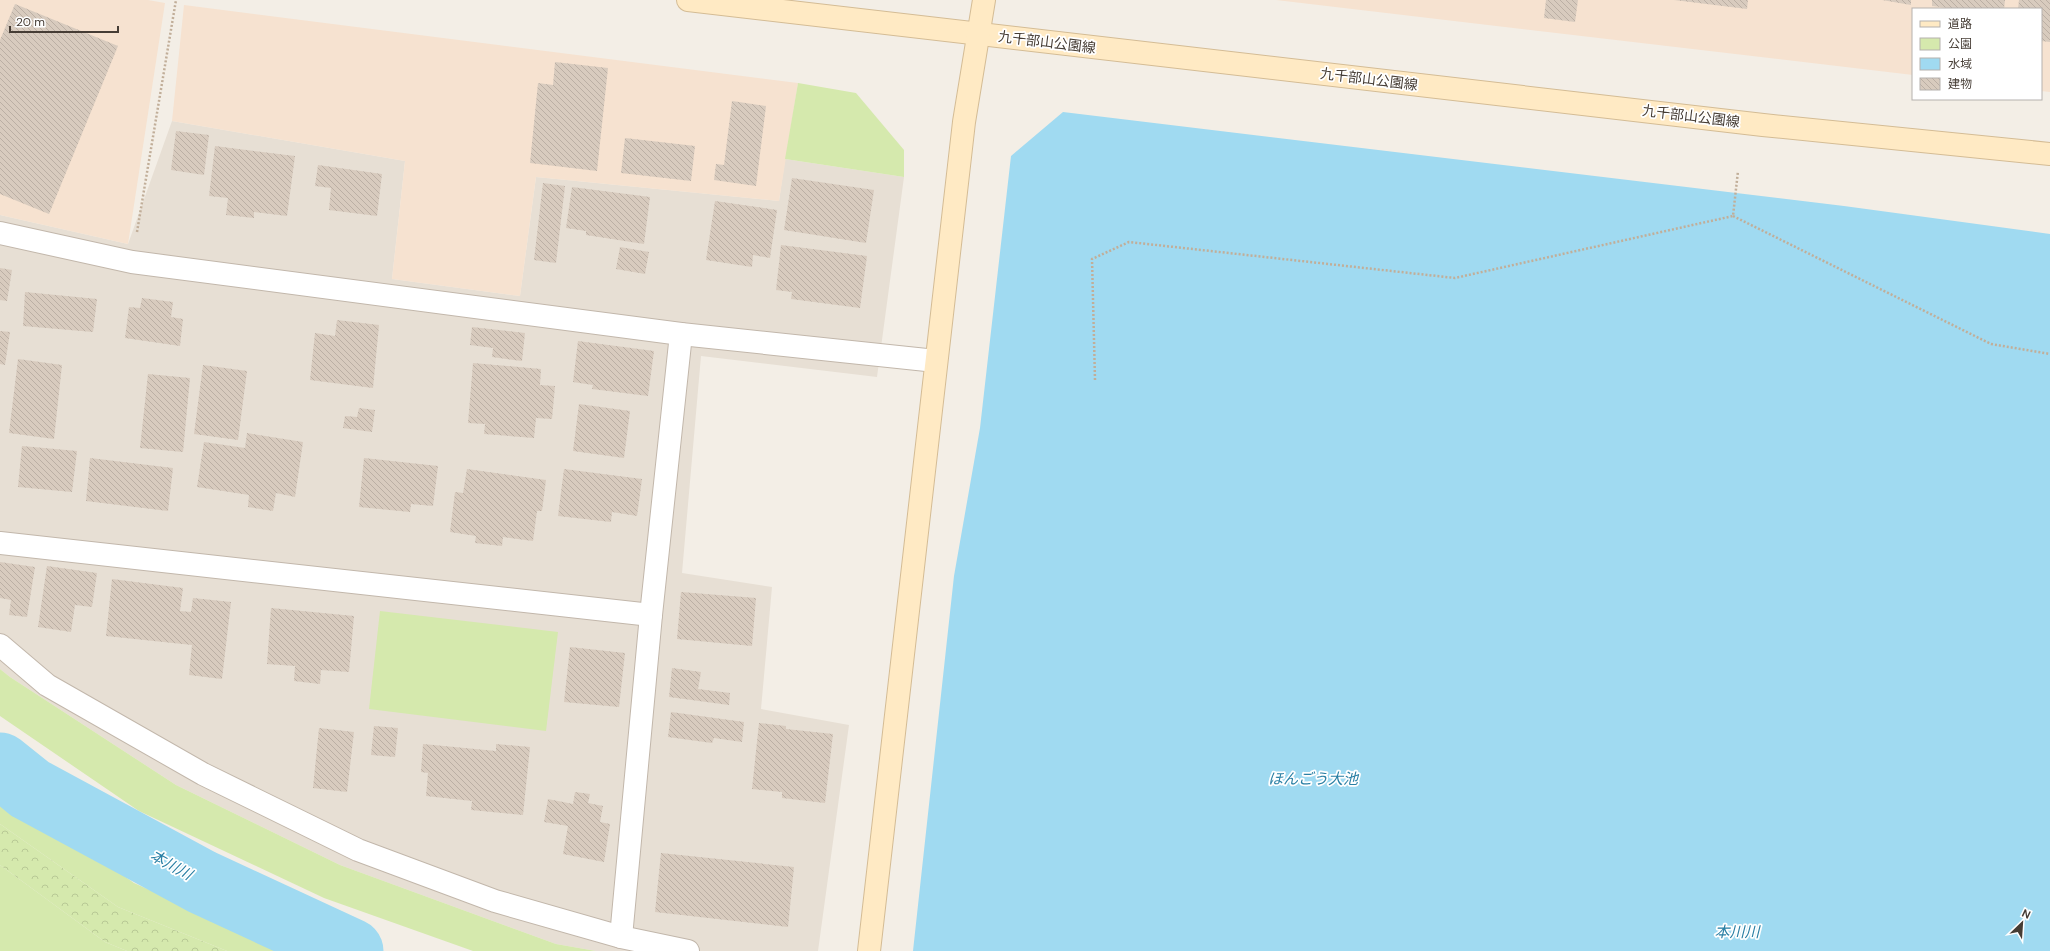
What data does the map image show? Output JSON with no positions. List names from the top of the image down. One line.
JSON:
{"streets":{"main road":["九千部山公園線"]},"water":["ほんごう大池","本川川"],"legend":["道路","公園","水域","建物"],"scale_bar":"20 m","north":"top right"}
